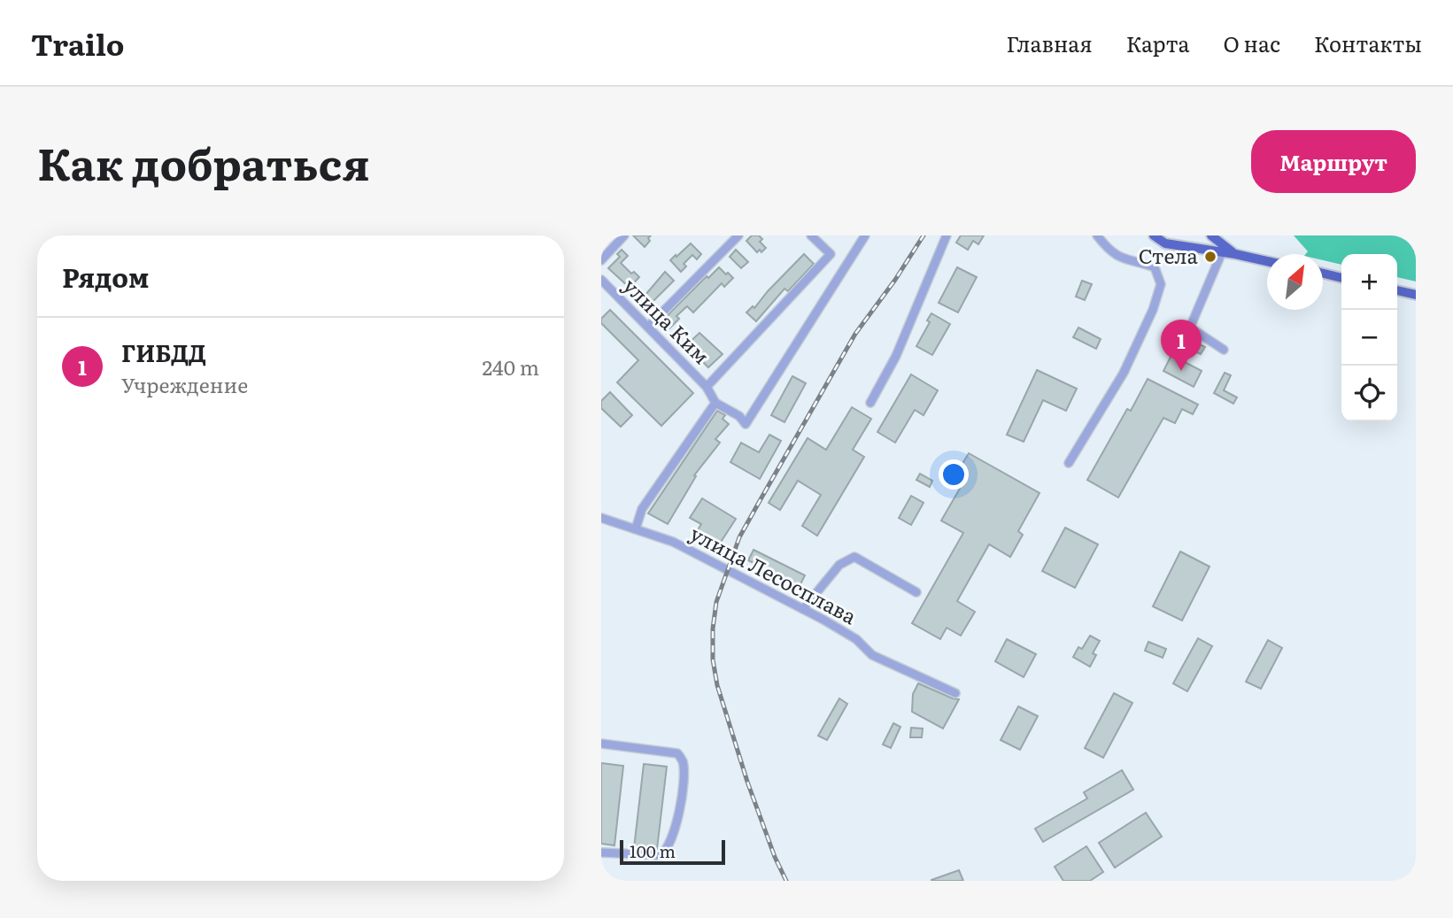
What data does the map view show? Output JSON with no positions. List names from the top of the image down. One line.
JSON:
{"streets":{"street":["улица Ким","улица Лесосплава"]},"places":["Стела"],"scale_bar":"100 m","north":"top right","page":{"header":"Trailo","nav":["Главная","Карта","О нас","Контакты"],"title":"Как добраться","buttons":"Маршрут","heading":"Рядом","map_buttons":["+","−"],"list":[{"mark":"1","name":"ГИБДД","note":"Учреждение","value":"240 m"}],"pins":"1","scale":"100 m"}}
